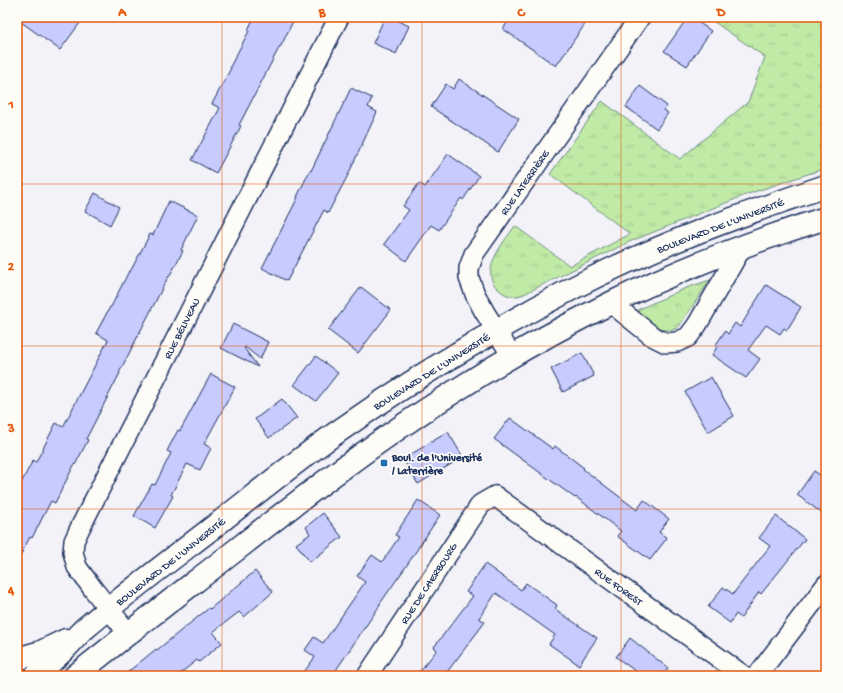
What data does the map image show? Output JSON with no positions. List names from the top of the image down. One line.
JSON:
{"streets":{"main road":["BOULEVARD DE L'UNIVERSITÉ"],"street":["RUE LATERRIÈRE","RUE BÉLIVEAU","RUE DE CHERBOURG","RUE FOREST"]},"crossings":[["RUE LATERRIÈRE","BOULEVARD DE L'UNIVERSITÉ"],["BOULEVARD DE L'UNIVERSITÉ","RUE BÉLIVEAU"],["RUE DE CHERBOURG","RUE FOREST"]],"places":{"transit":["Boul. de l'Université / Laterrière"]},"grid":{"columns":["A","B","C","D"],"rows":["1","2","3","4"]}}
